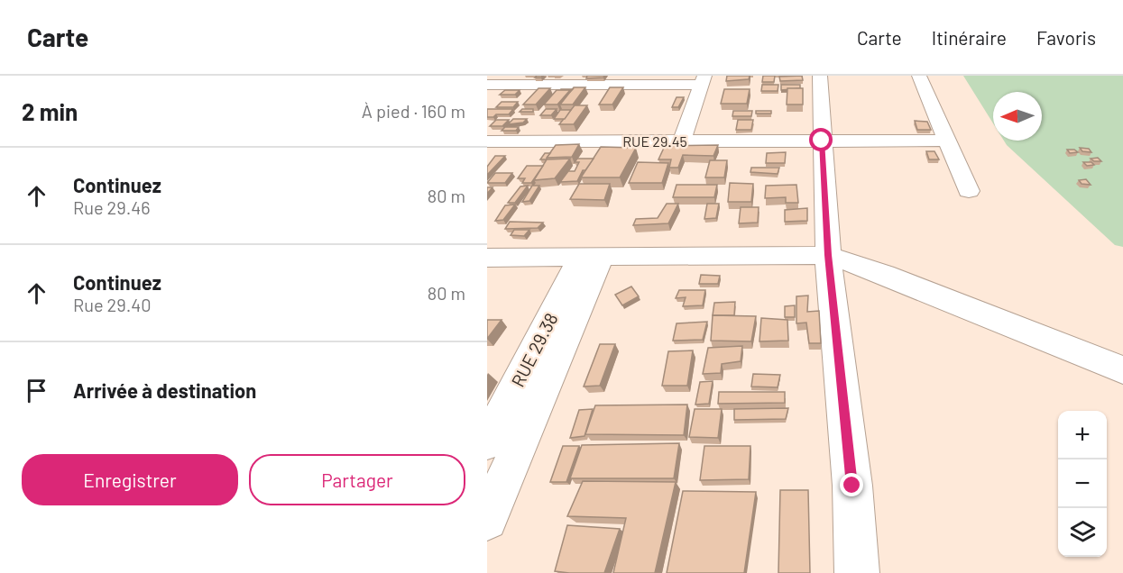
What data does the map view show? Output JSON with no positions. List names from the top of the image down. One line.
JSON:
{"streets":{"street":["RUE 29.45","RUE 29.38"]},"north":"left","page":{"header":"Carte","nav":["Carte","Itinéraire","Favoris"],"heading":["2 min","À pied · 160 m"],"list":[["Continuez","Rue 29.46","80 m"],["Continuez","Rue 29.40","80 m"],"Arrivée à destination"],"map_buttons":["+","−"],"buttons":["Enregistrer","Partager"]}}
